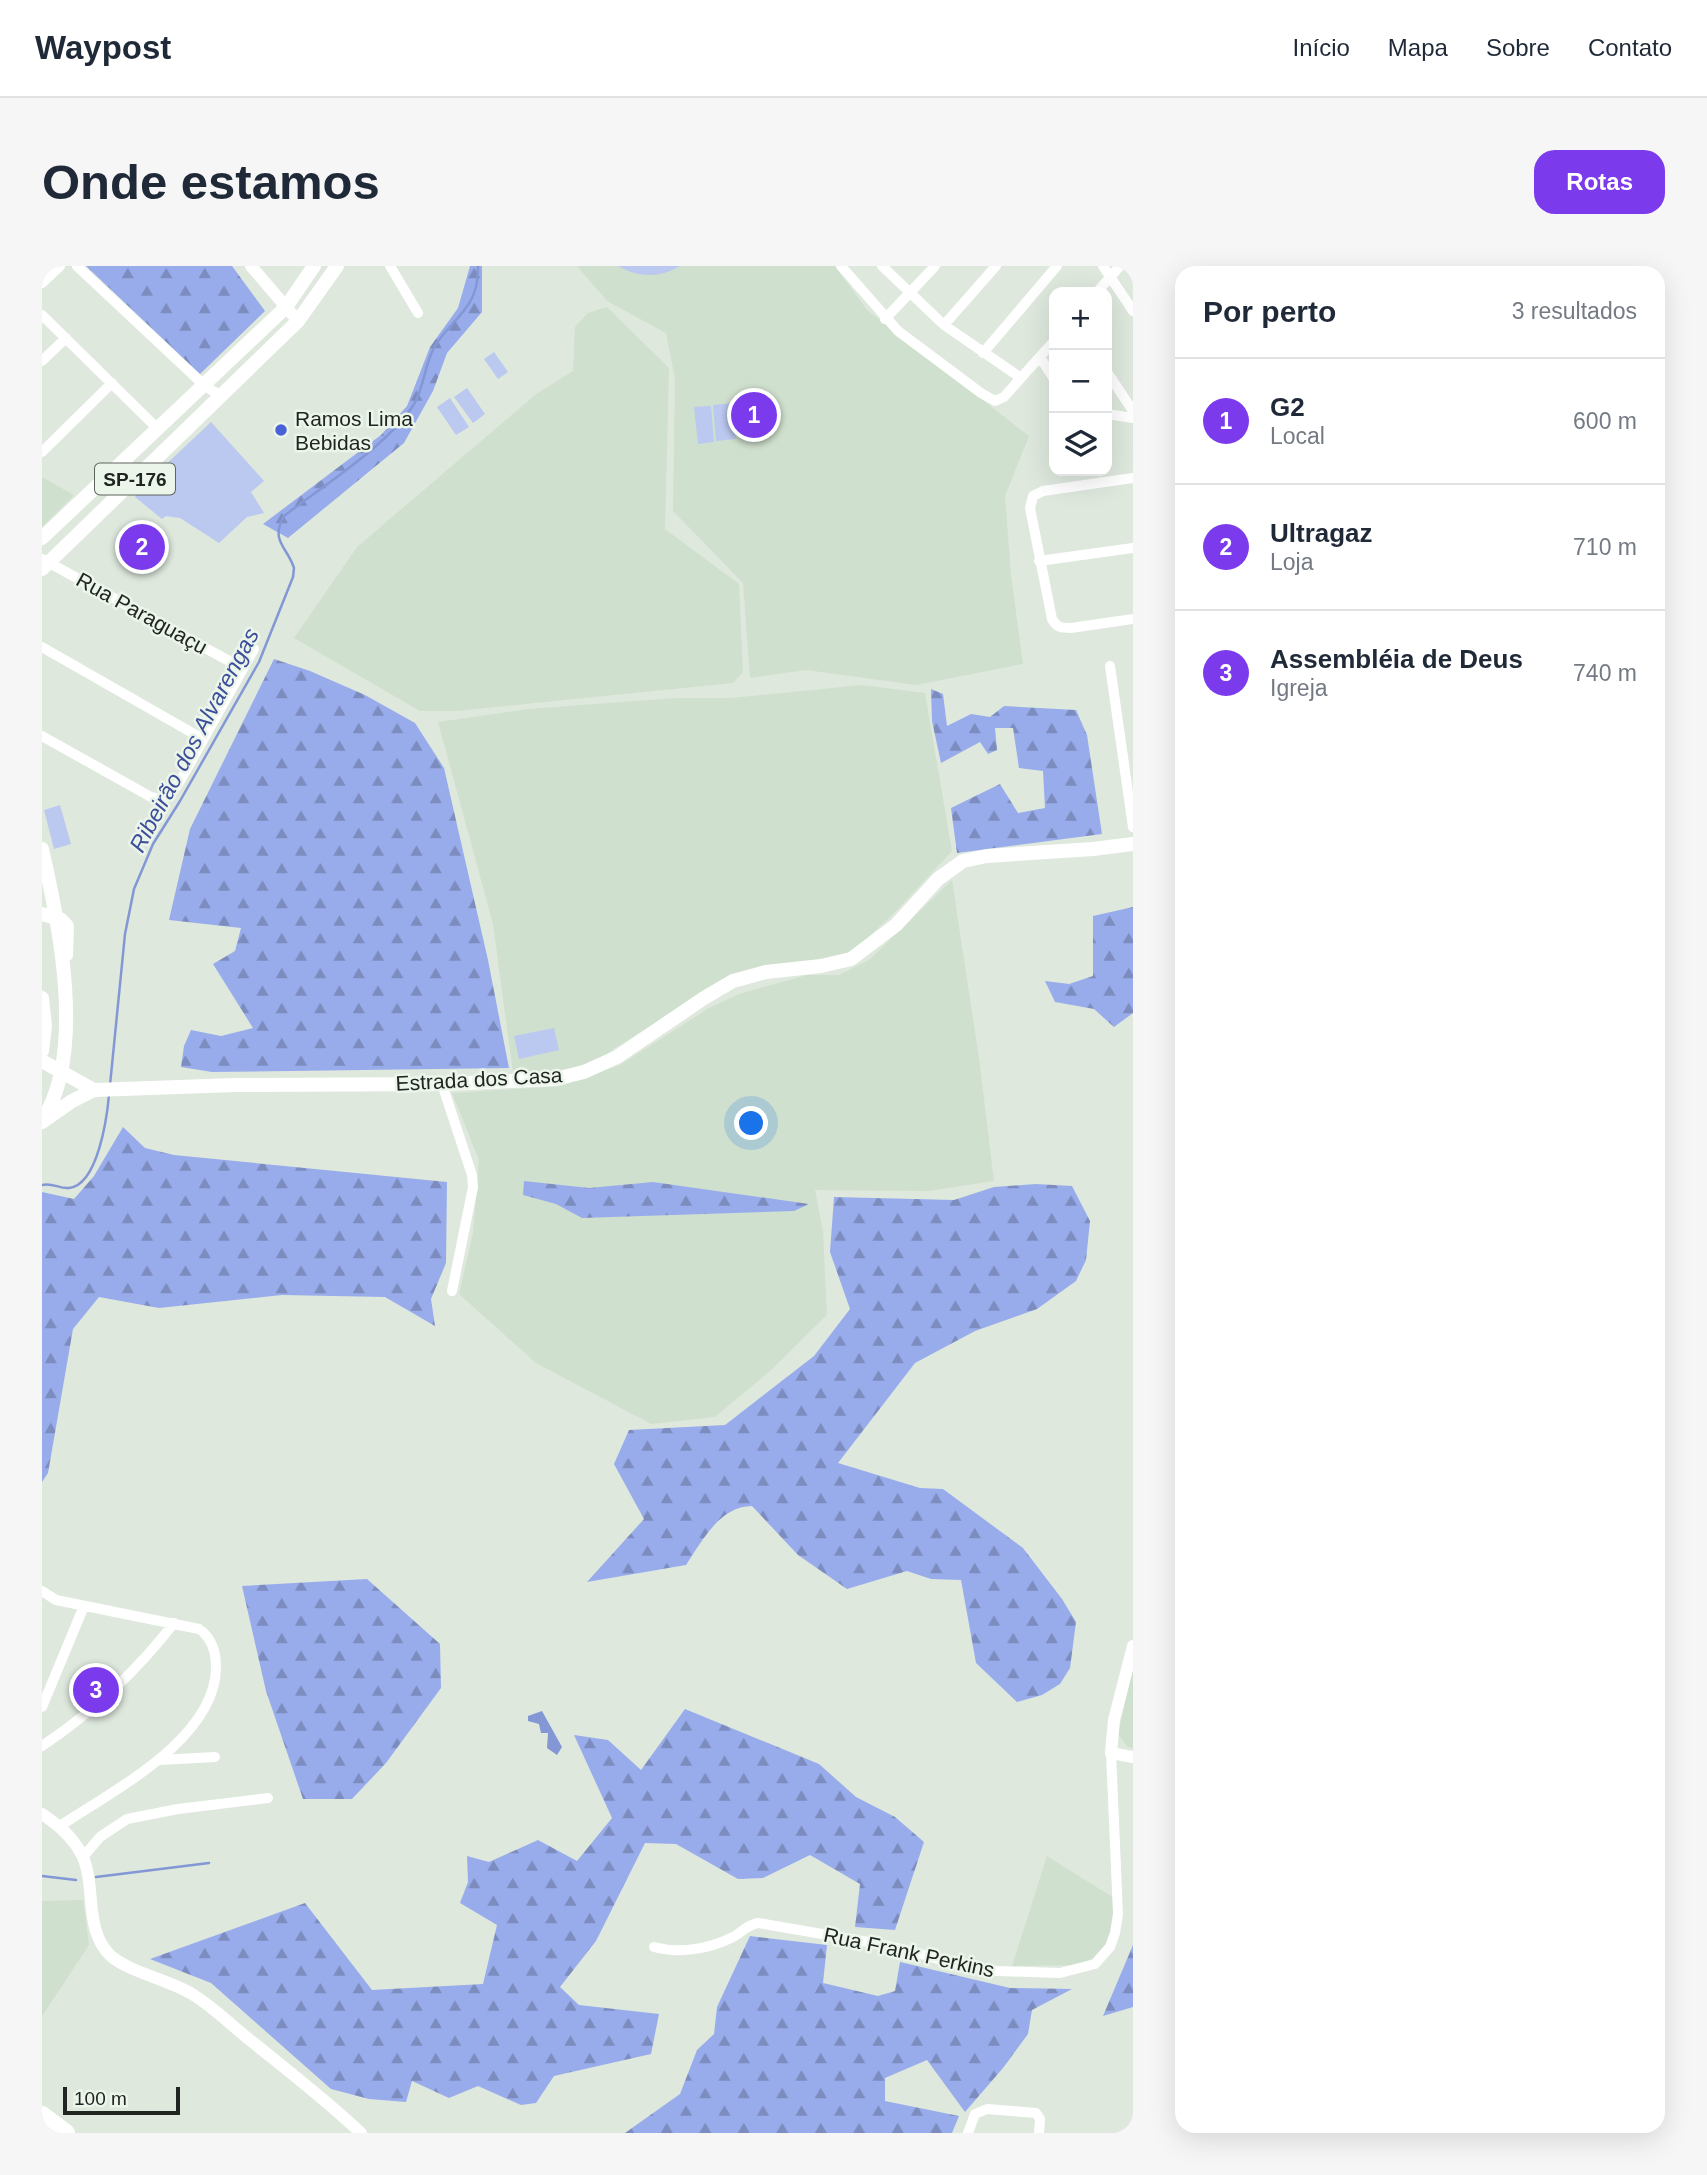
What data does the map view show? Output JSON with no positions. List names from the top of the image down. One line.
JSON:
{"streets":{"main road":["SP-176","Estrada dos Casa"],"street":["Rua Paraguaçu","Rua Frank Perkins"]},"crossings":[["SP-176","Rua Paraguaçu"]],"water":["Ribeirão dos Alvarengas"],"places":["Ramos Lima Bebidas"],"scale_bar":"100 m","page":{"header":"Waypost","nav":["Início","Mapa","Sobre","Contato"],"buttons":"Rotas","title":"Onde estamos","heading":["Por perto","3 resultados"],"map_buttons":["+","−"],"list":[{"mark":"1","name":"G2","note":"Local","value":"600 m"},{"mark":"2","name":"Ultragaz","note":"Loja","value":"710 m"},{"mark":"3","name":"Assembléia de Deus","note":"Igreja","value":"740 m"}],"pins":["1","2","3"],"scale":"100 m"}}
